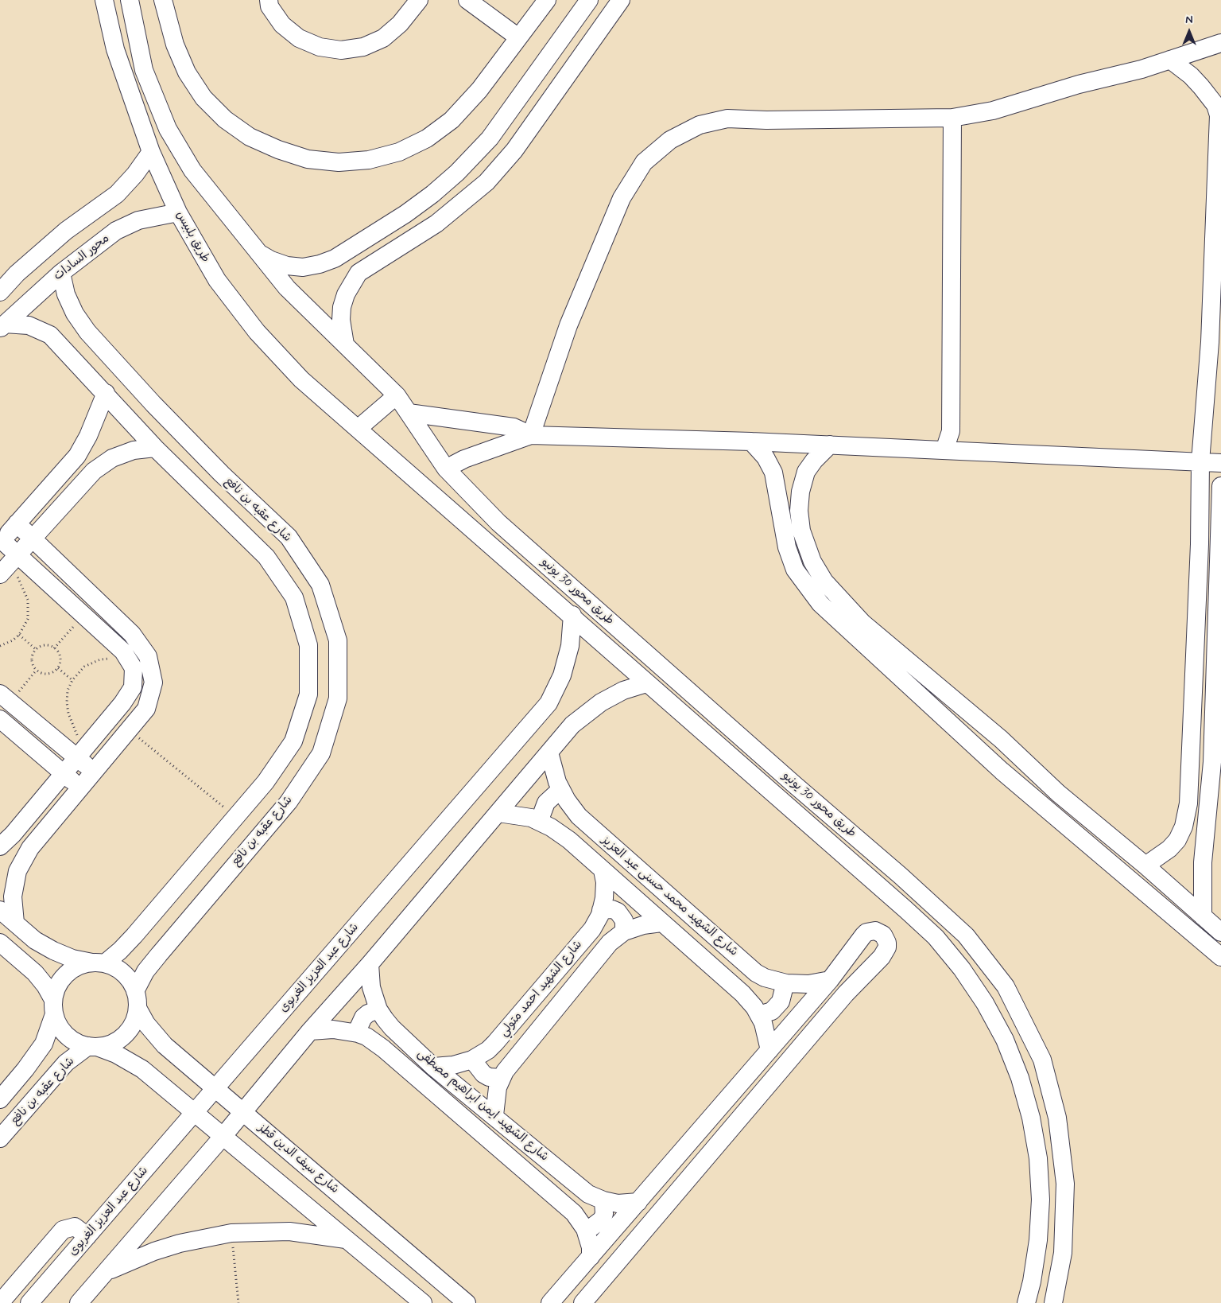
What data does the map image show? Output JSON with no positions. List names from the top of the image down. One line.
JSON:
{"streets":{"street":["طريق بلبيس","محور السادات","شارع عقبه بن نافع","طريق محور 30 يونيو","شارع الشهيد محمد حسنى عبد العزيز","شارع عبد العزيز الغربوى","شارع الشهيد احمد متولي","شارع الشهيد ايمن ابراهيم مصطفى","شارع سيف الدين قطز"]},"crossings":[["طريق بلبيس","محور السادات"],["طريق بلبيس","طريق محور 30 يونيو"],["محور السادات","شارع عقبه بن نافع"],["شارع عقبه بن نافع","شارع سيف الدين قطز"],["طريق محور 30 يونيو","شارع عبد العزيز الغربوى"],["شارع الشهيد محمد حسنى عبد العزيز","شارع الشهيد احمد متولي"],["شارع عبد العزيز الغربوى","شارع سيف الدين قطز"],["شارع الشهيد احمد متولي","شارع الشهيد ايمن ابراهيم مصطفى"]],"north":"top"}
